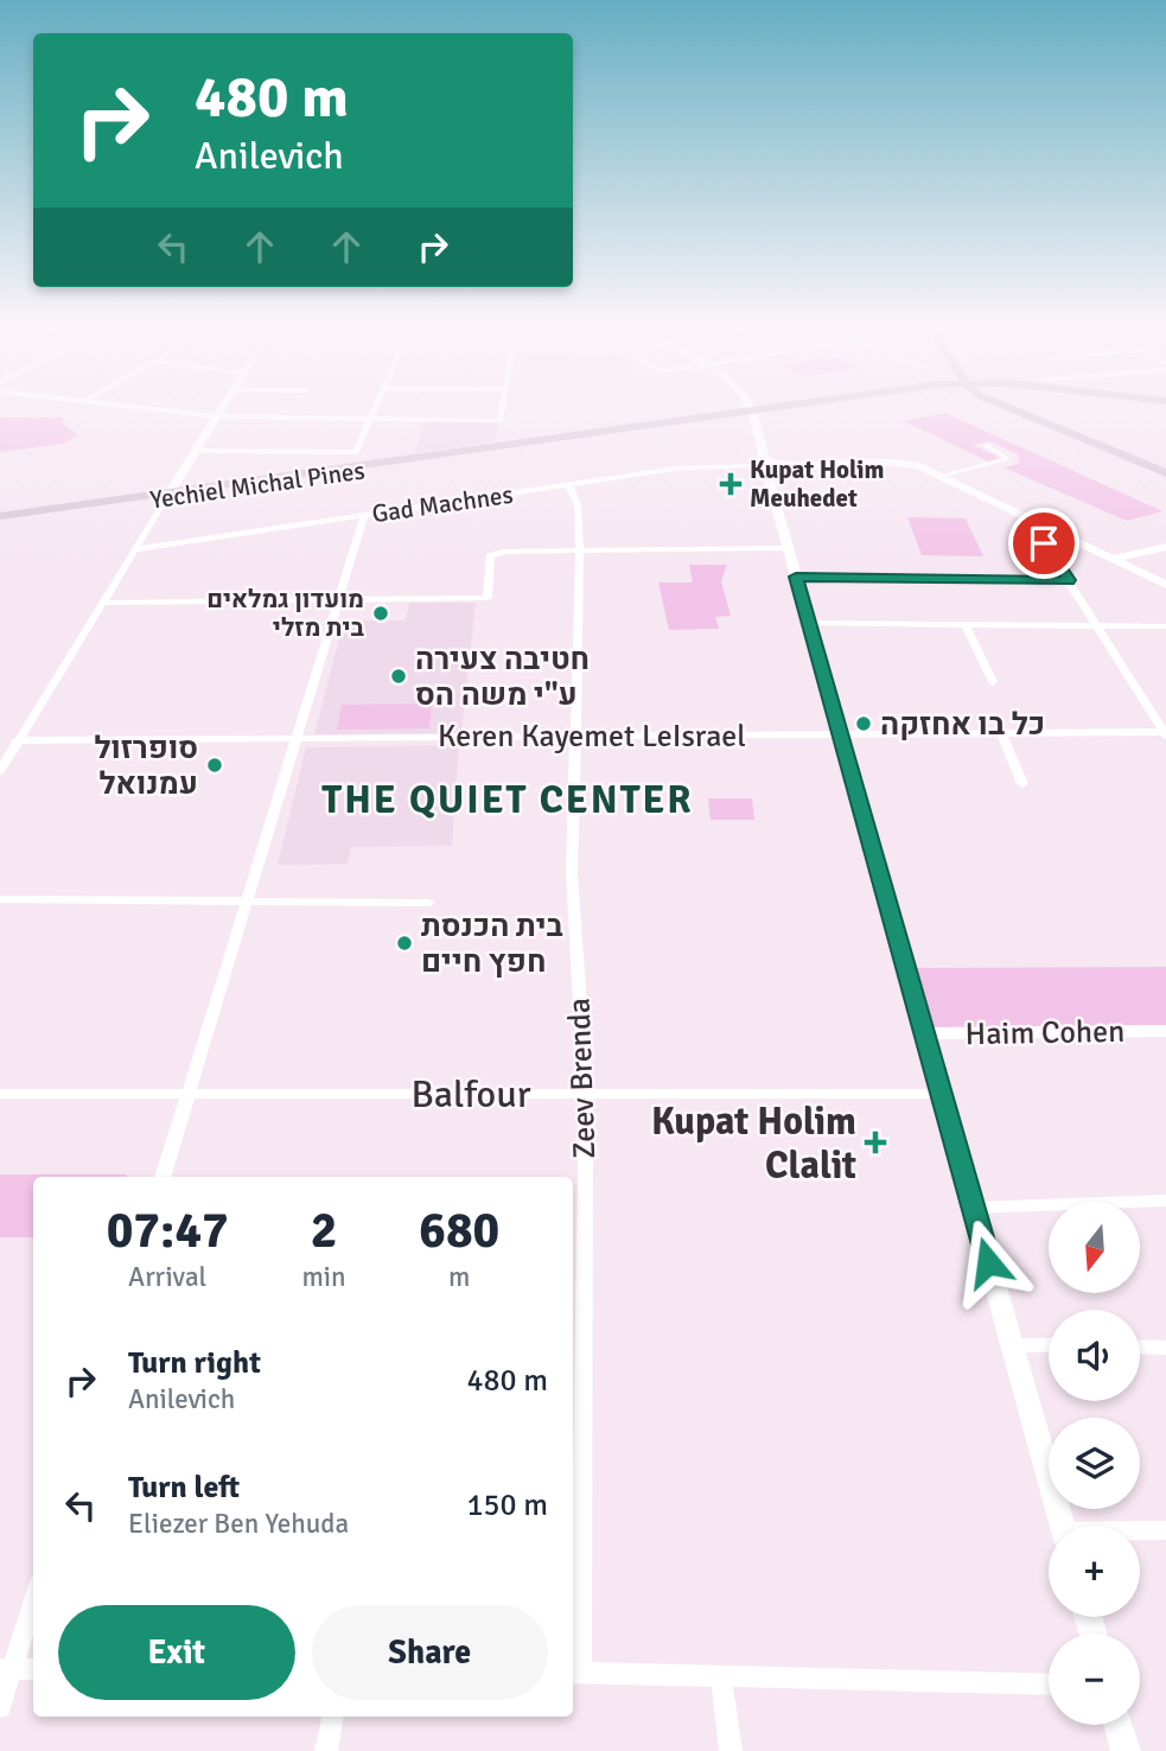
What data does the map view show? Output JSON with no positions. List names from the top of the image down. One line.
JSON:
{"streets":{"main road":["Yechiel Michal Pines"],"street":["Gad Machnes","Keren Kayemet LeIsrael","Haim Cohen","Zeev Brenda","Balfour"]},"crossings":[["Gad Machnes","Zeev Brenda"],["Keren Kayemet LeIsrael","Zeev Brenda"],["Zeev Brenda","Balfour"]],"districts":["THE QUIET CENTER"],"places":{"health":["Kupat Holim Meuhedet","Kupat Holim Clalit"],"other":["מועדון גמלאים בית מזלי","חטיבה צעירה ע\"י משה הס","כל בו אחזקה","סופרזול עמנואל","בית הכנסת חפץ חיים"]},"north":"bottom","page":{"turn":["480 m","Anilevich"],"eta":["07:47","Arrival","2","min","680","m"],"map_buttons":["+","−"],"list":[{"name":"Turn right","note":"Anilevich","value":"480 m"},{"name":"Turn left","note":"Eliezer Ben Yehuda","value":"150 m"}],"buttons":["Exit","Share"]}}
